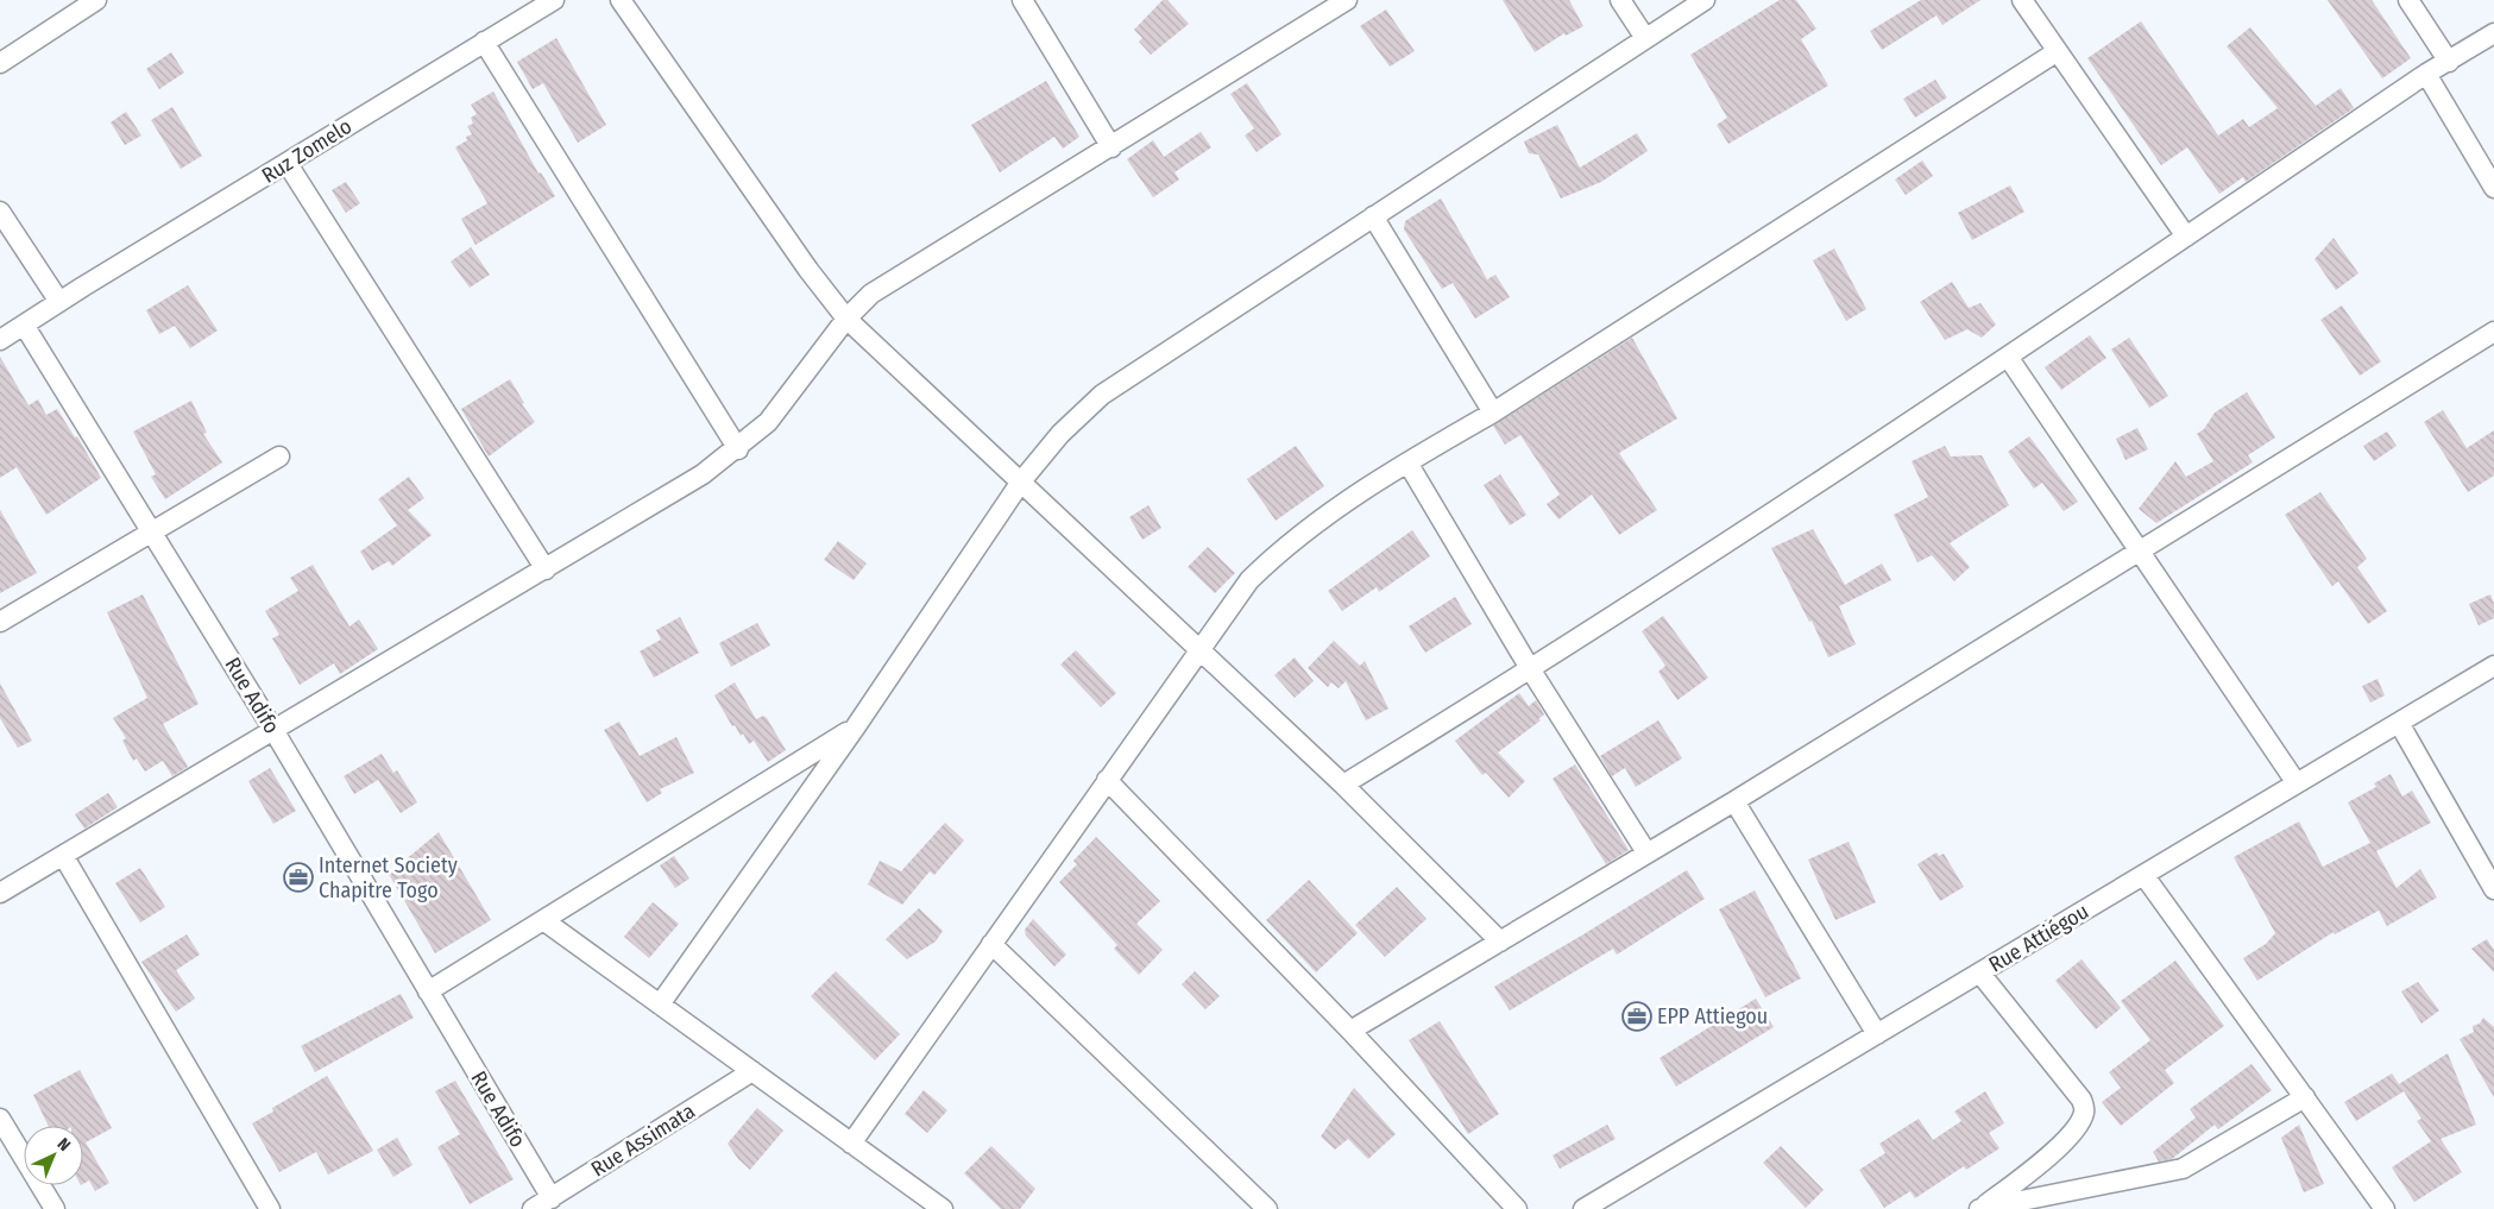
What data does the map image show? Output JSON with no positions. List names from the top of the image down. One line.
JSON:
{"streets":{"street":["Ruz Zomelo","Rue Adifo","Rue Attiégou","Rue Assimata"]},"crossings":[["Rue Adifo","Rue Assimata"]],"places":{"office":["Internet Society Chapitre Togo","EPP Attiegou"]},"north":"top right"}
